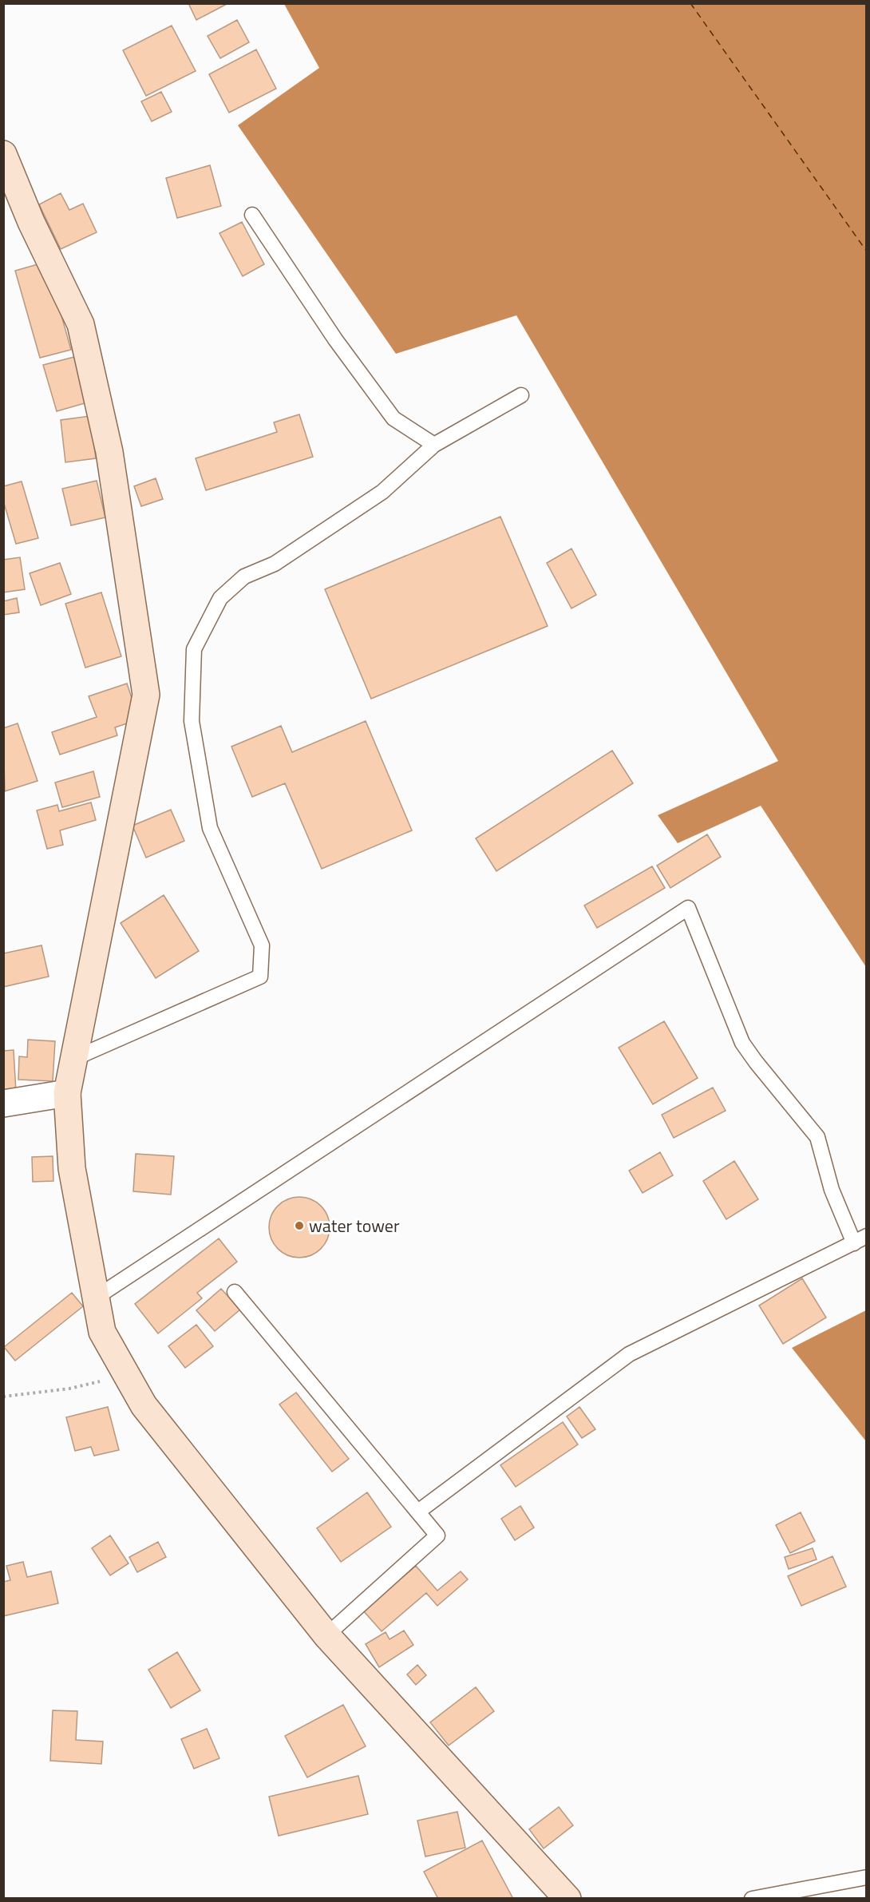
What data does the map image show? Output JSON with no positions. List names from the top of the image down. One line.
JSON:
{"places":["water tower"]}
